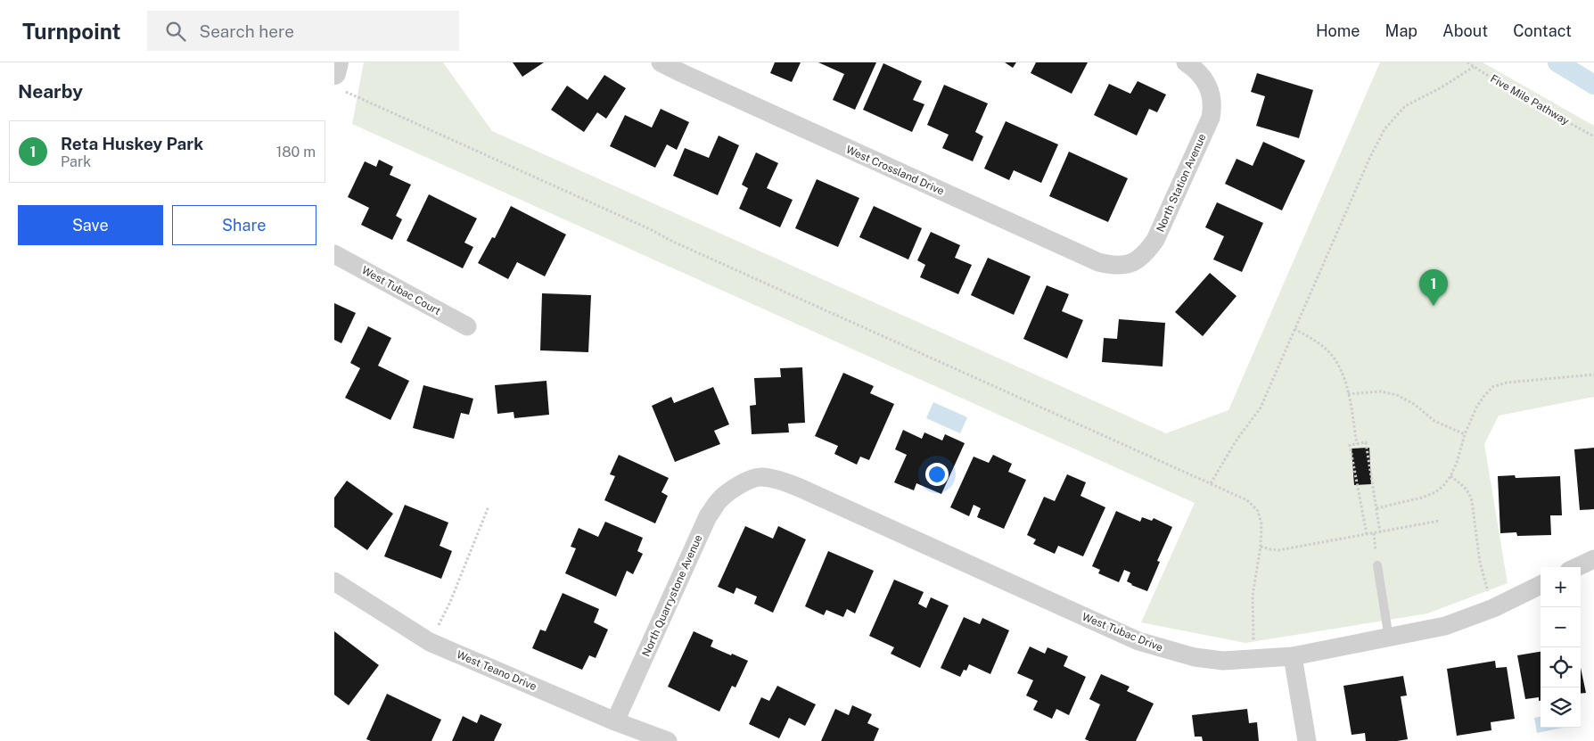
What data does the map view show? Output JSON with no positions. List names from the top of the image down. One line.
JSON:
{"streets":{"street":["West Crossland Drive","North Station Avenue","West Tubac Court","North Quarrystone Avenue","West Tubac Drive","West Teano Drive"],"path":["Five Mile Pathway"]},"crossings":[["West Crossland Drive","North Station Avenue"],["North Quarrystone Avenue","West Tubac Drive"],["North Quarrystone Avenue","West Teano Drive"]],"page":{"header":"Turnpoint","search":"Search here","nav":["Home","Map","About","Contact"],"heading":"Nearby","list":[{"mark":"1","name":"Reta Huskey Park","note":"Park","value":"180 m"}],"buttons":["Save","Share"],"pins":"1","map_buttons":["+","−"]}}
